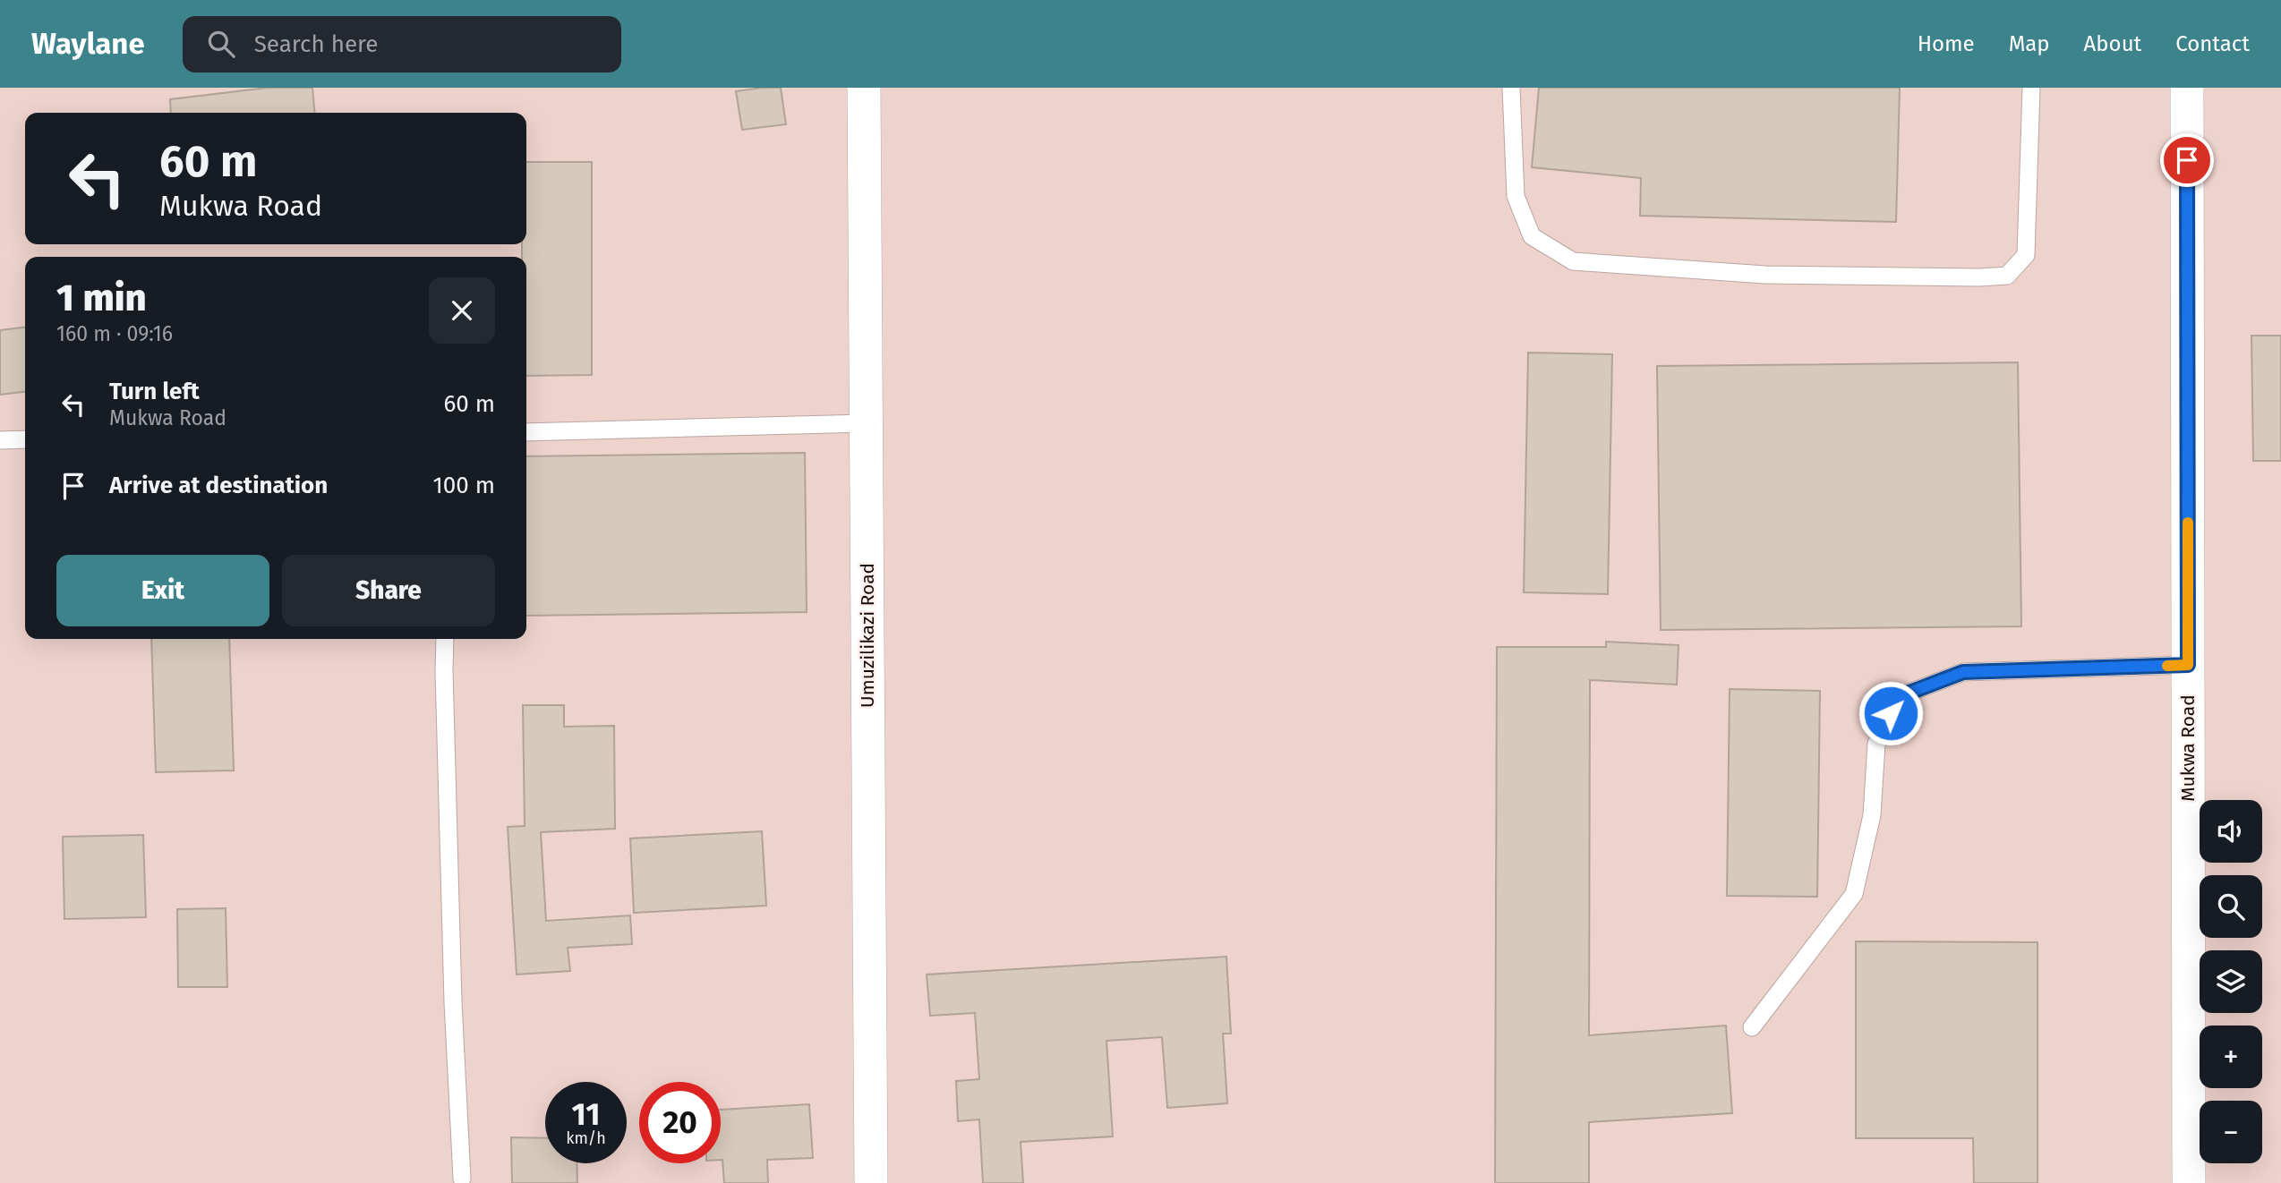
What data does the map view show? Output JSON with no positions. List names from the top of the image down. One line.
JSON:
{"streets":{"street":["Umuzilikazi Road","Mukwa Road"]},"page":{"header":"Waylane","search":"Search here","nav":["Home","Map","About","Contact"],"turn":["60 m","Mukwa Road"],"heading":["1 min","160 m · 09:16"],"list":[{"name":"Turn left","note":"Mukwa Road","value":"60 m"},{"name":"Arrive at destination","value":"100 m"}],"buttons":["Exit","Share"],"map_buttons":["+","−"],"speed":"11 km/h","limit":"20"}}
